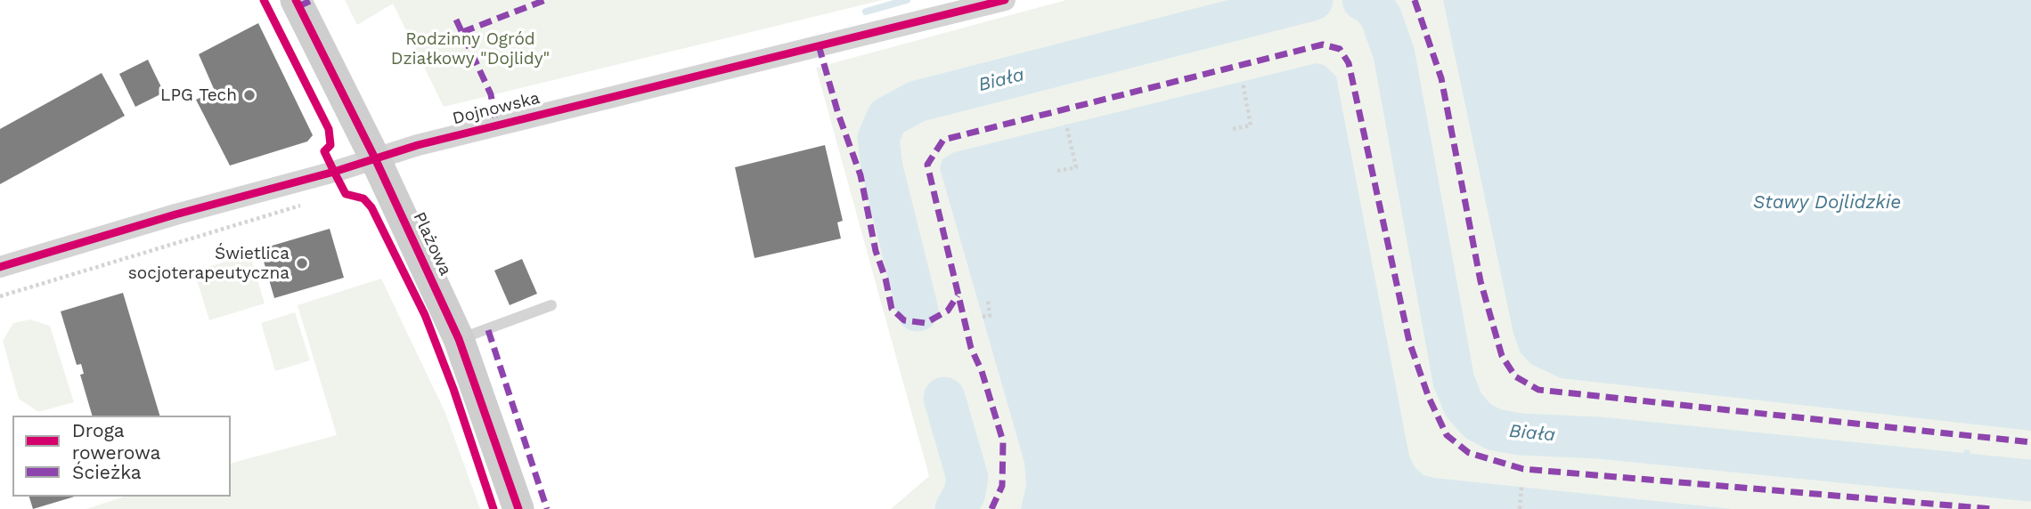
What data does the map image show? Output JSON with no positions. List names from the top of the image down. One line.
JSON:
{"streets":{"street":["Dojnowska","Plażowa"]},"crossings":[["Dojnowska","Plażowa"]],"water":["Biała","Stawy Dojlidzkie"],"parks":["Rodzinny Ogród Działkowy \"Dojlidy\""],"places":["LPG Tech","Świetlica socjoterapeutyczna"],"legend":["Droga rowerowa","Ścieżka"]}
